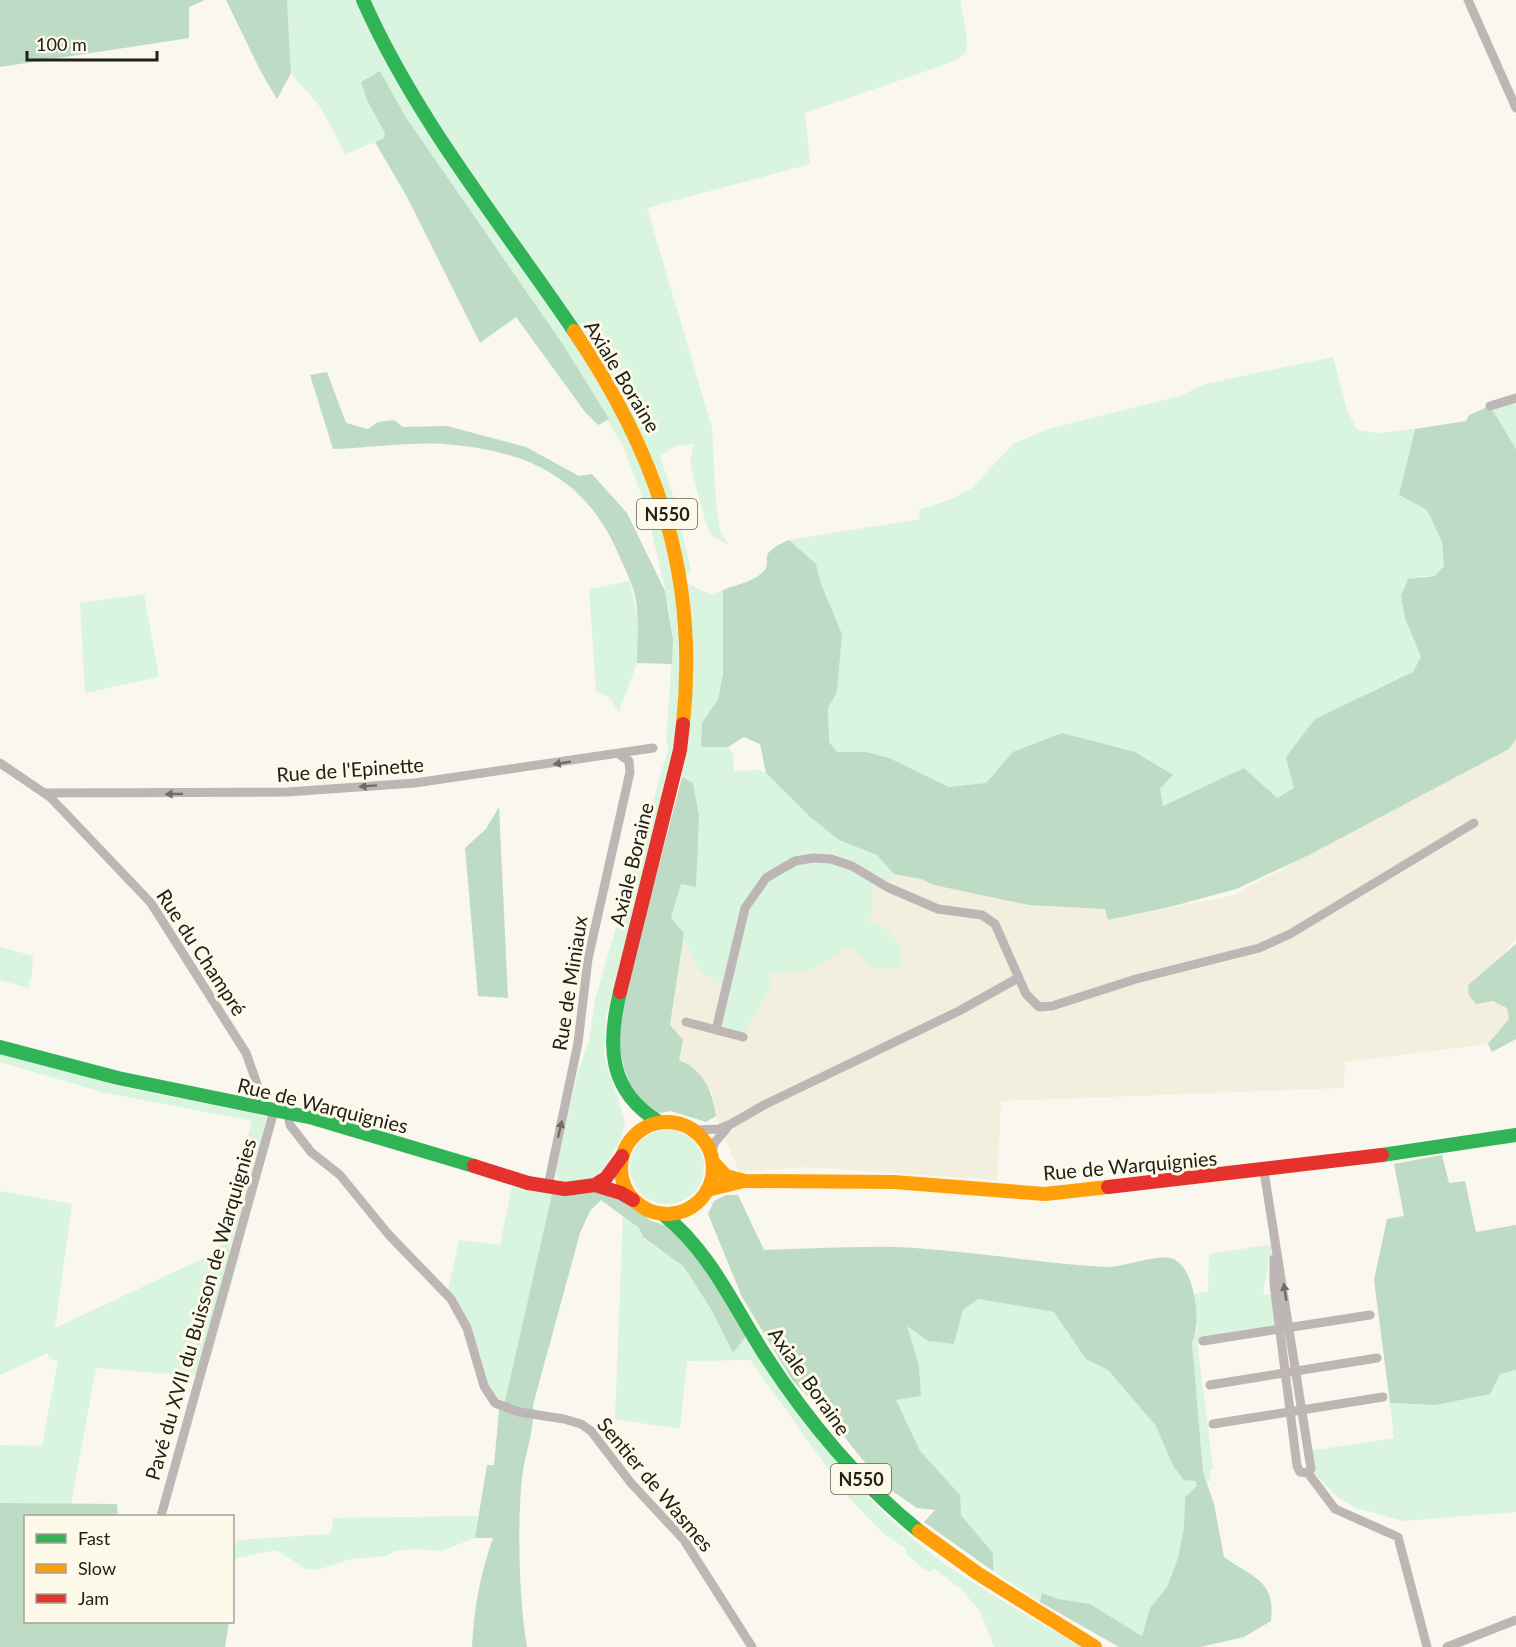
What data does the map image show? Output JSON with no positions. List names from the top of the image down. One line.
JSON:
{"streets":{"main road":["Axiale Boraine","N550","Rue de Warquignies"],"street":["Rue de l'Epinette","Rue du Champré","Rue de Miniaux","Pavé du XVII du Buisson de Warquignies","Sentier de Wasmes"]},"crossings":[["Axiale Boraine","Rue de Warquignies"],["Rue de l'Epinette","Rue du Champré"],["Rue de l'Epinette","Rue de Miniaux"],["Rue du Champré","Rue de Warquignies"],["Rue du Champré","Pavé du XVII du Buisson de Warquignies"],["Rue du Champré","Sentier de Wasmes"],["Rue de Miniaux","Rue de Warquignies"],["Rue de Warquignies","Pavé du XVII du Buisson de Warquignies"],["Rue de Warquignies","Sentier de Wasmes"],["Pavé du XVII du Buisson de Warquignies","Sentier de Wasmes"]],"one_way":["Rue de l'Epinette","Rue de Miniaux"],"legend":["Fast","Slow","Jam"],"scale_bar":"100 m"}
